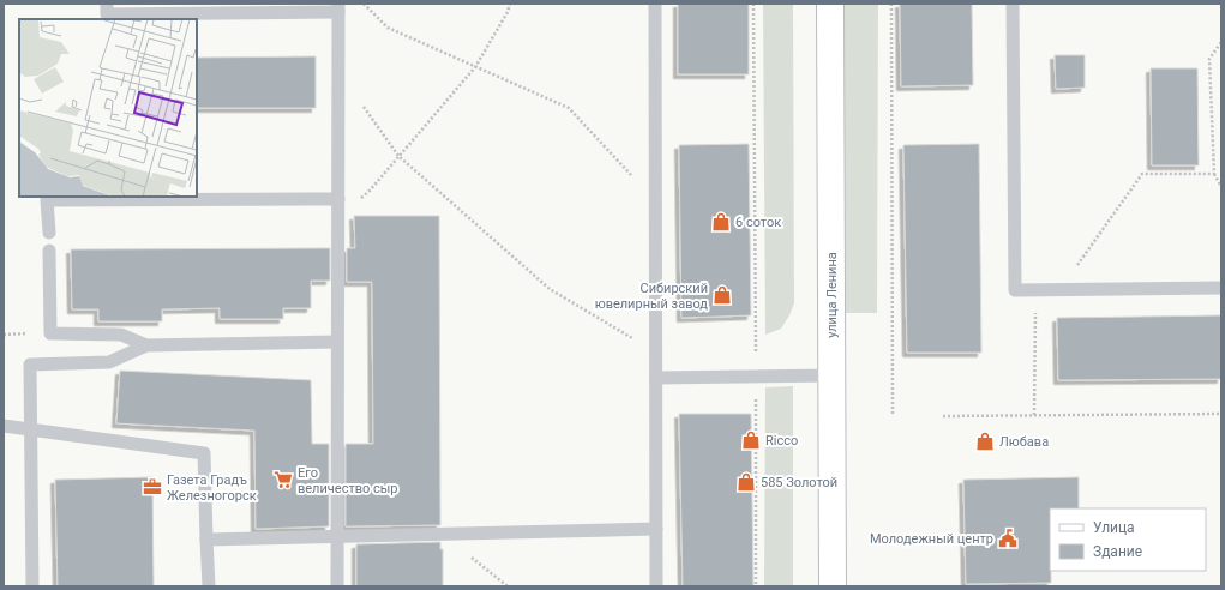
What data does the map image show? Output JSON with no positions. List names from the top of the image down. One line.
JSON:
{"streets":{"main road":["улица Ленина"]},"places":{"shop":["6 соток","Сибирский ювелирный завод","Ricco","Любава","585 Золотой"],"supermarket":["Его величество сыр"],"office":["Газета Градъ Железногорск"],"public building":["Молодежный центр"]},"legend":["Улица","Здание"]}
